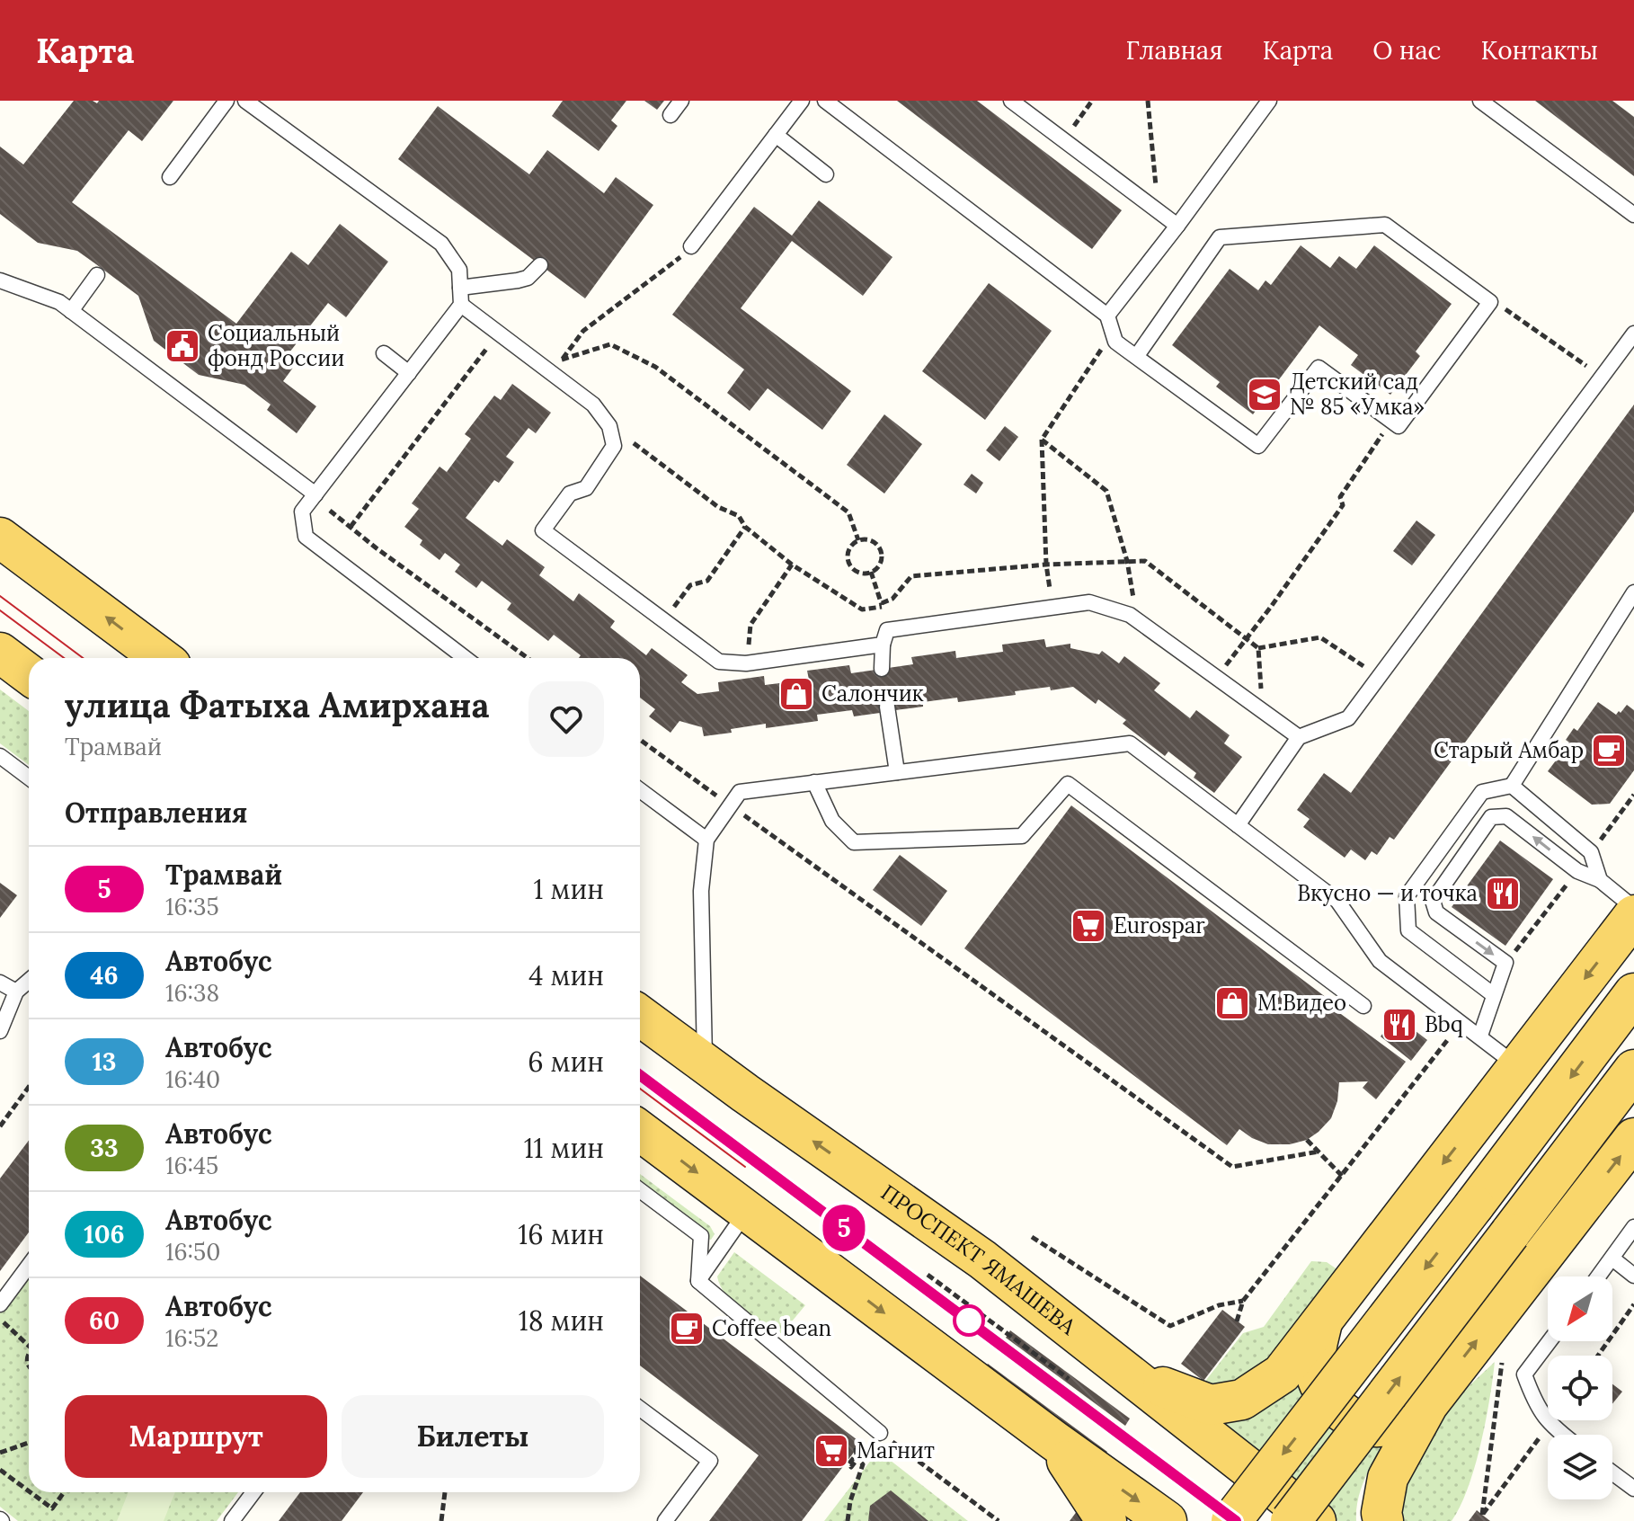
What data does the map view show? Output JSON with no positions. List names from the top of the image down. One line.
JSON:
{"streets":{"main road":["ПРОСПЕКТ ЯМАШЕВА"]},"places":{"public building":["Социальный фонд России"],"school or university":["Детский сад № 85 «Умка»"],"shop":["Салончик","М.Видео"],"cafe":["Старый Амбар","Coffee bean"],"restaurant":["Вкусно — и точка","Bbq"],"supermarket":["Eurospar","Магнит"]},"lines":["tram line 5"],"north":"bottom left","page":{"header":"Карта","nav":["Главная","Карта","О нас","Контакты"],"on_map":"5","heading":[["улица Фатыха Амирхана","Трамвай"],"Отправления"],"list":[{"mark":"5","name":"Трамвай","note":"16:35","value":"1 мин"},{"mark":"46","name":"Автобус","note":"16:38","value":"4 мин"},{"mark":"13","name":"Автобус","note":"16:40","value":"6 мин"},{"mark":"33","name":"Автобус","note":"16:45","value":"11 мин"},{"mark":"106","name":"Автобус","note":"16:50","value":"16 мин"},{"mark":"60","name":"Автобус","note":"16:52","value":"18 мин"}],"buttons":["Маршрут","Билеты"]}}
